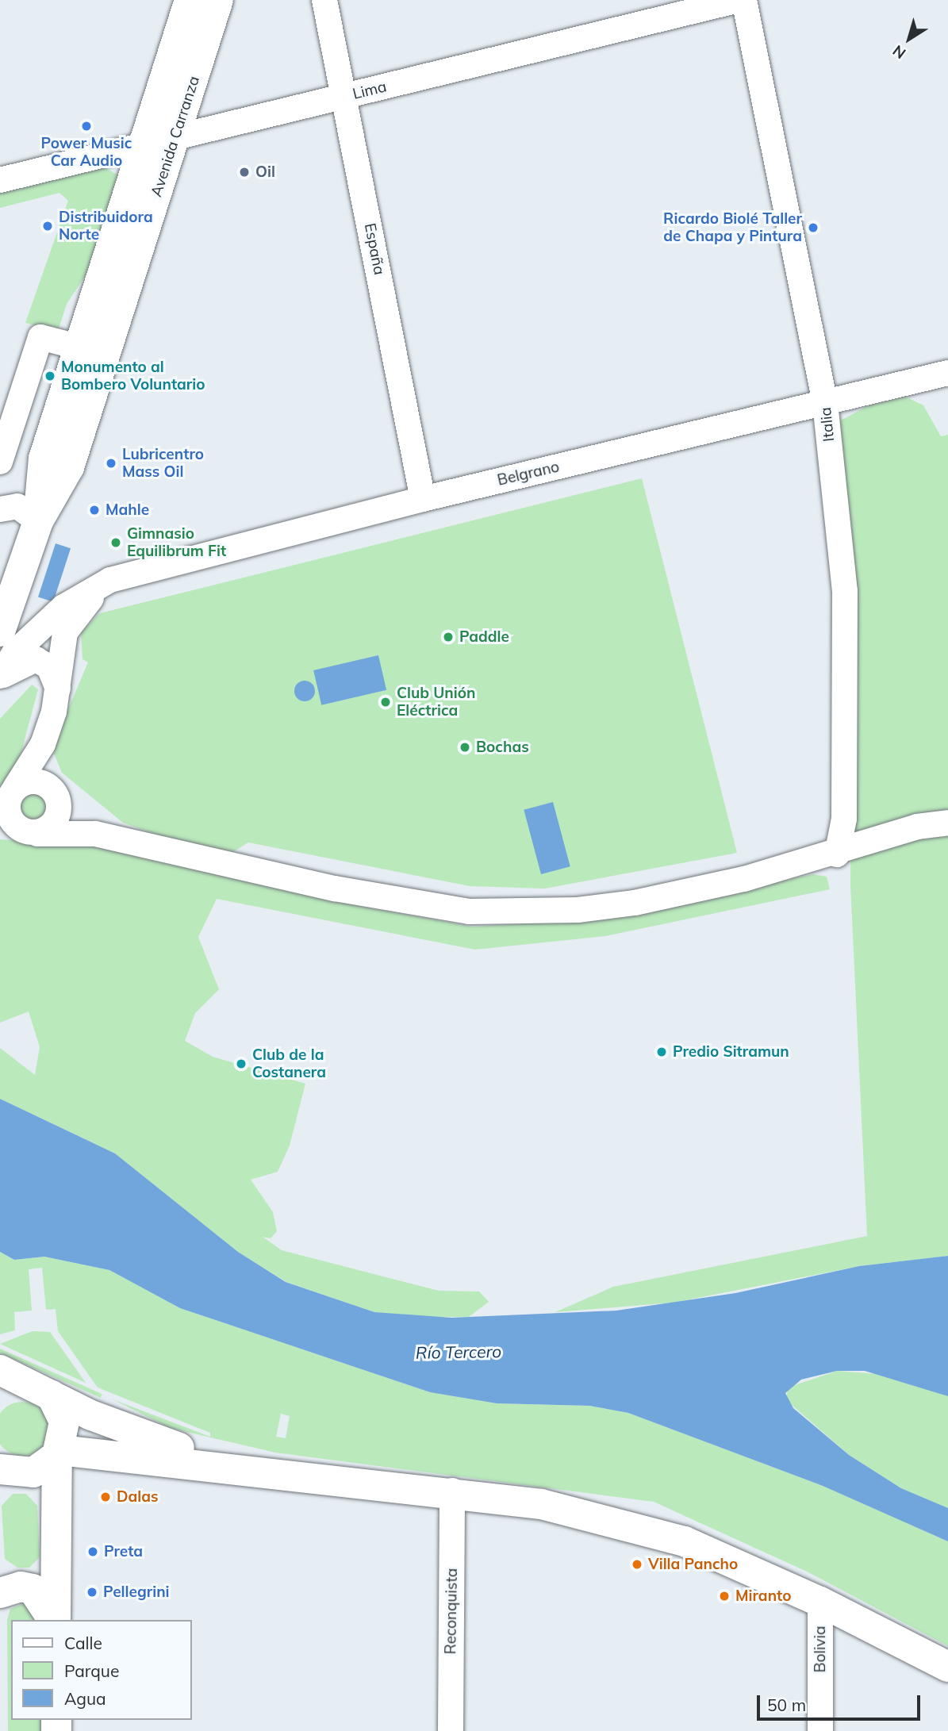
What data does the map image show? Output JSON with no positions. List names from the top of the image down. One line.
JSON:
{"streets":{"main road":["Avenida Carranza"],"street":["Lima","España","Italia","Belgrano","Reconquista","Bolivia"]},"crossings":[["Lima","Avenida Carranza"],["Lima","España"],["España","Belgrano"],["Italia","Belgrano"]],"water":["Río Tercero"],"places":["Power Music Car Audio","Oil","Distribuidora Norte","Ricardo Biolé Taller de Chapa y Pintura","Monumento al Bombero Voluntario","Lubricentro Mass Oil","Mahle","Gimnasio Equilibrum Fit","Paddle","Club Unión Eléctrica","Bochas","Predio Sitramun","Club de la Costanera","Dalas","Preta","Villa Pancho","Pellegrini","Miranto"],"legend":["Calle","Parque","Agua"],"scale_bar":"50 m","north":"bottom left"}
